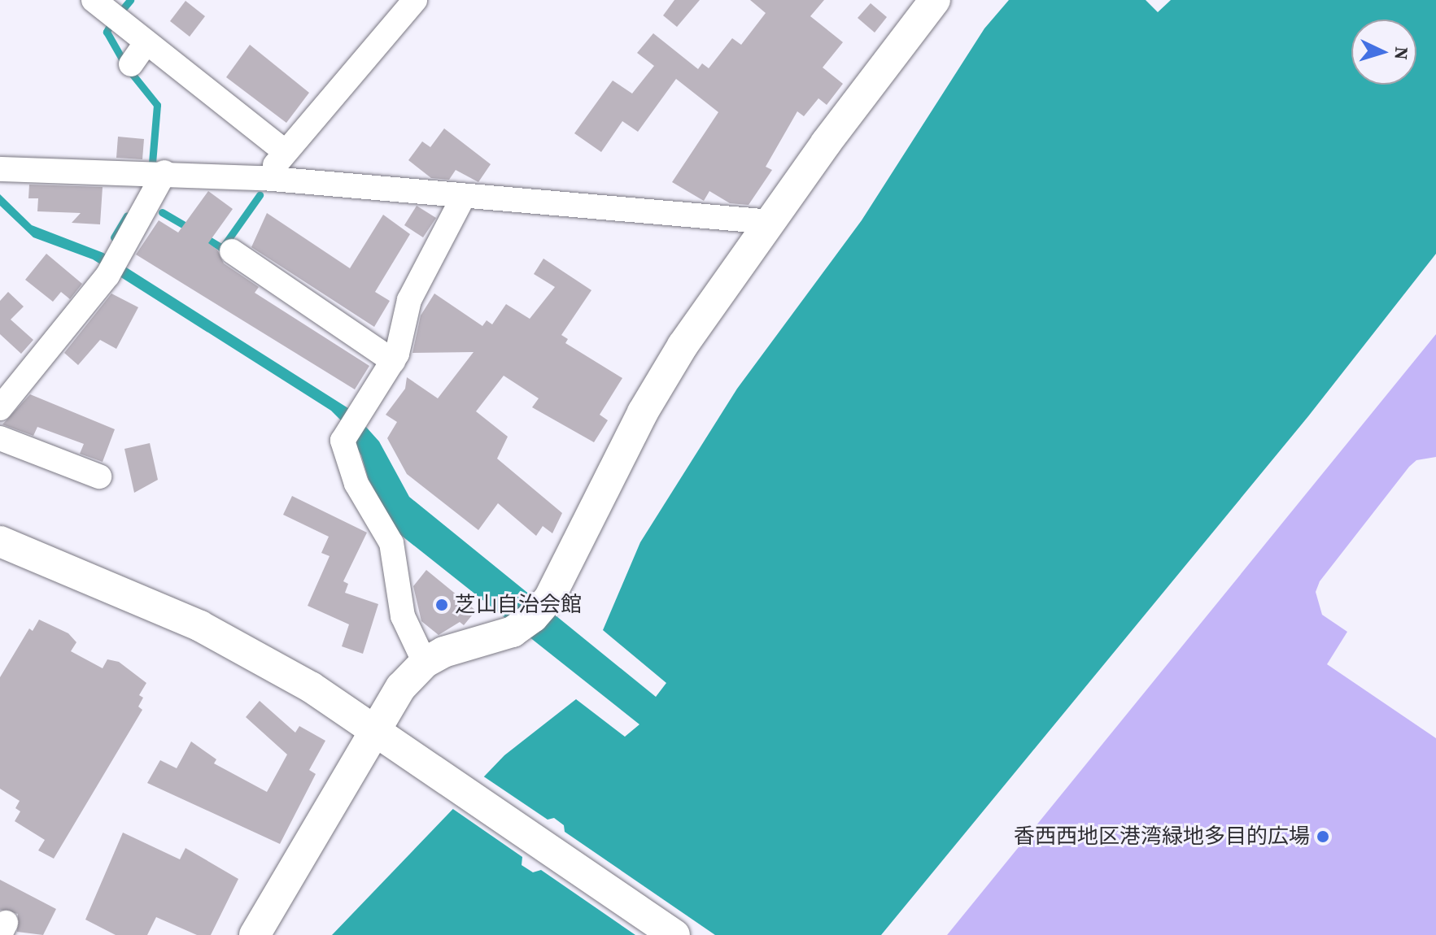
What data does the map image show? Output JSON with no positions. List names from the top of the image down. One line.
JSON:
{"places":["芝山自治会館","香西西地区港湾緑地多目的広場"],"north":"right"}
